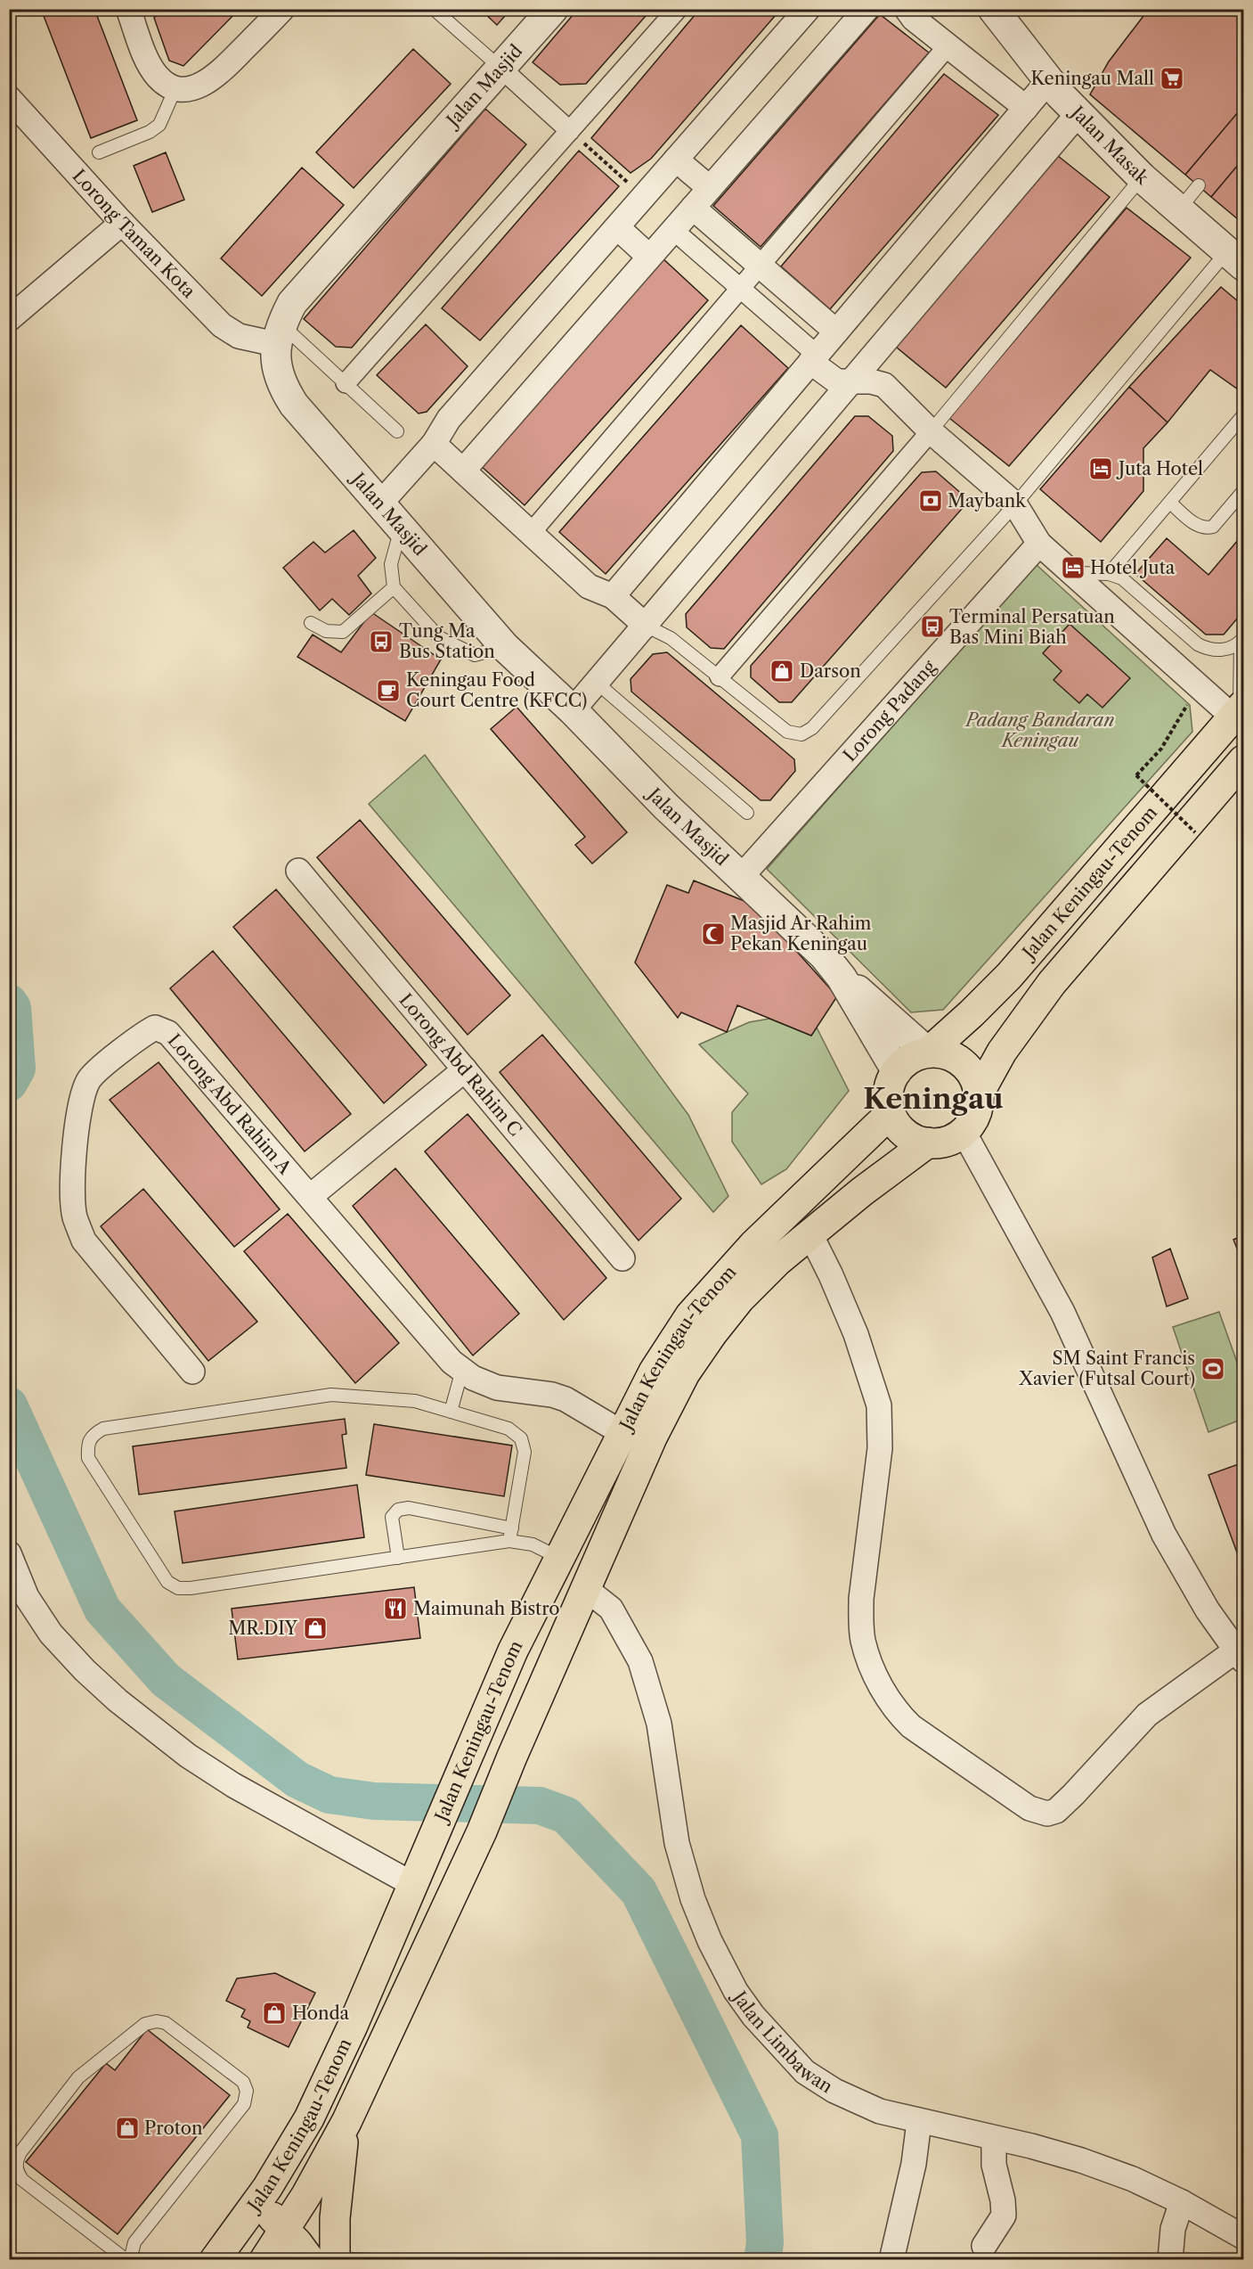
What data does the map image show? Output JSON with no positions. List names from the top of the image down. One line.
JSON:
{"streets":{"main road":["Jalan Keningau-Tenom"],"street":["Jalan Masjid","Jalan Masak","Lorong Taman Kota","Lorong Padang","Lorong Abd Rahim C","Lorong Abd Rahim A","Jalan Limbawan"]},"crossings":[["Jalan Masjid","Lorong Taman Kota"],["Jalan Masjid","Lorong Padang"],["Jalan Keningau-Tenom","Lorong Abd Rahim A"],["Jalan Keningau-Tenom","Jalan Limbawan"]],"districts":["Keningau"],"parks":["Padang Bandaran Keningau"],"places":{"supermarket":["Keningau Mall"],"hotel":["Juta Hotel","Hotel Juta"],"bank":["Maybank"],"bus stop":["Terminal Persatuan Bas Mini Biah","Tung Ma Bus Station"],"shop":["Darson","MR.DIY","Honda","Proton"],"cafe":["Keningau Food Court Centre (KFCC)"],"mosque":["Masjid Ar Rahim Pekan Keningau"],"sports":["SM Saint Francis Xavier (Futsal Court)"],"restaurant":["Maimunah Bistro"]}}
